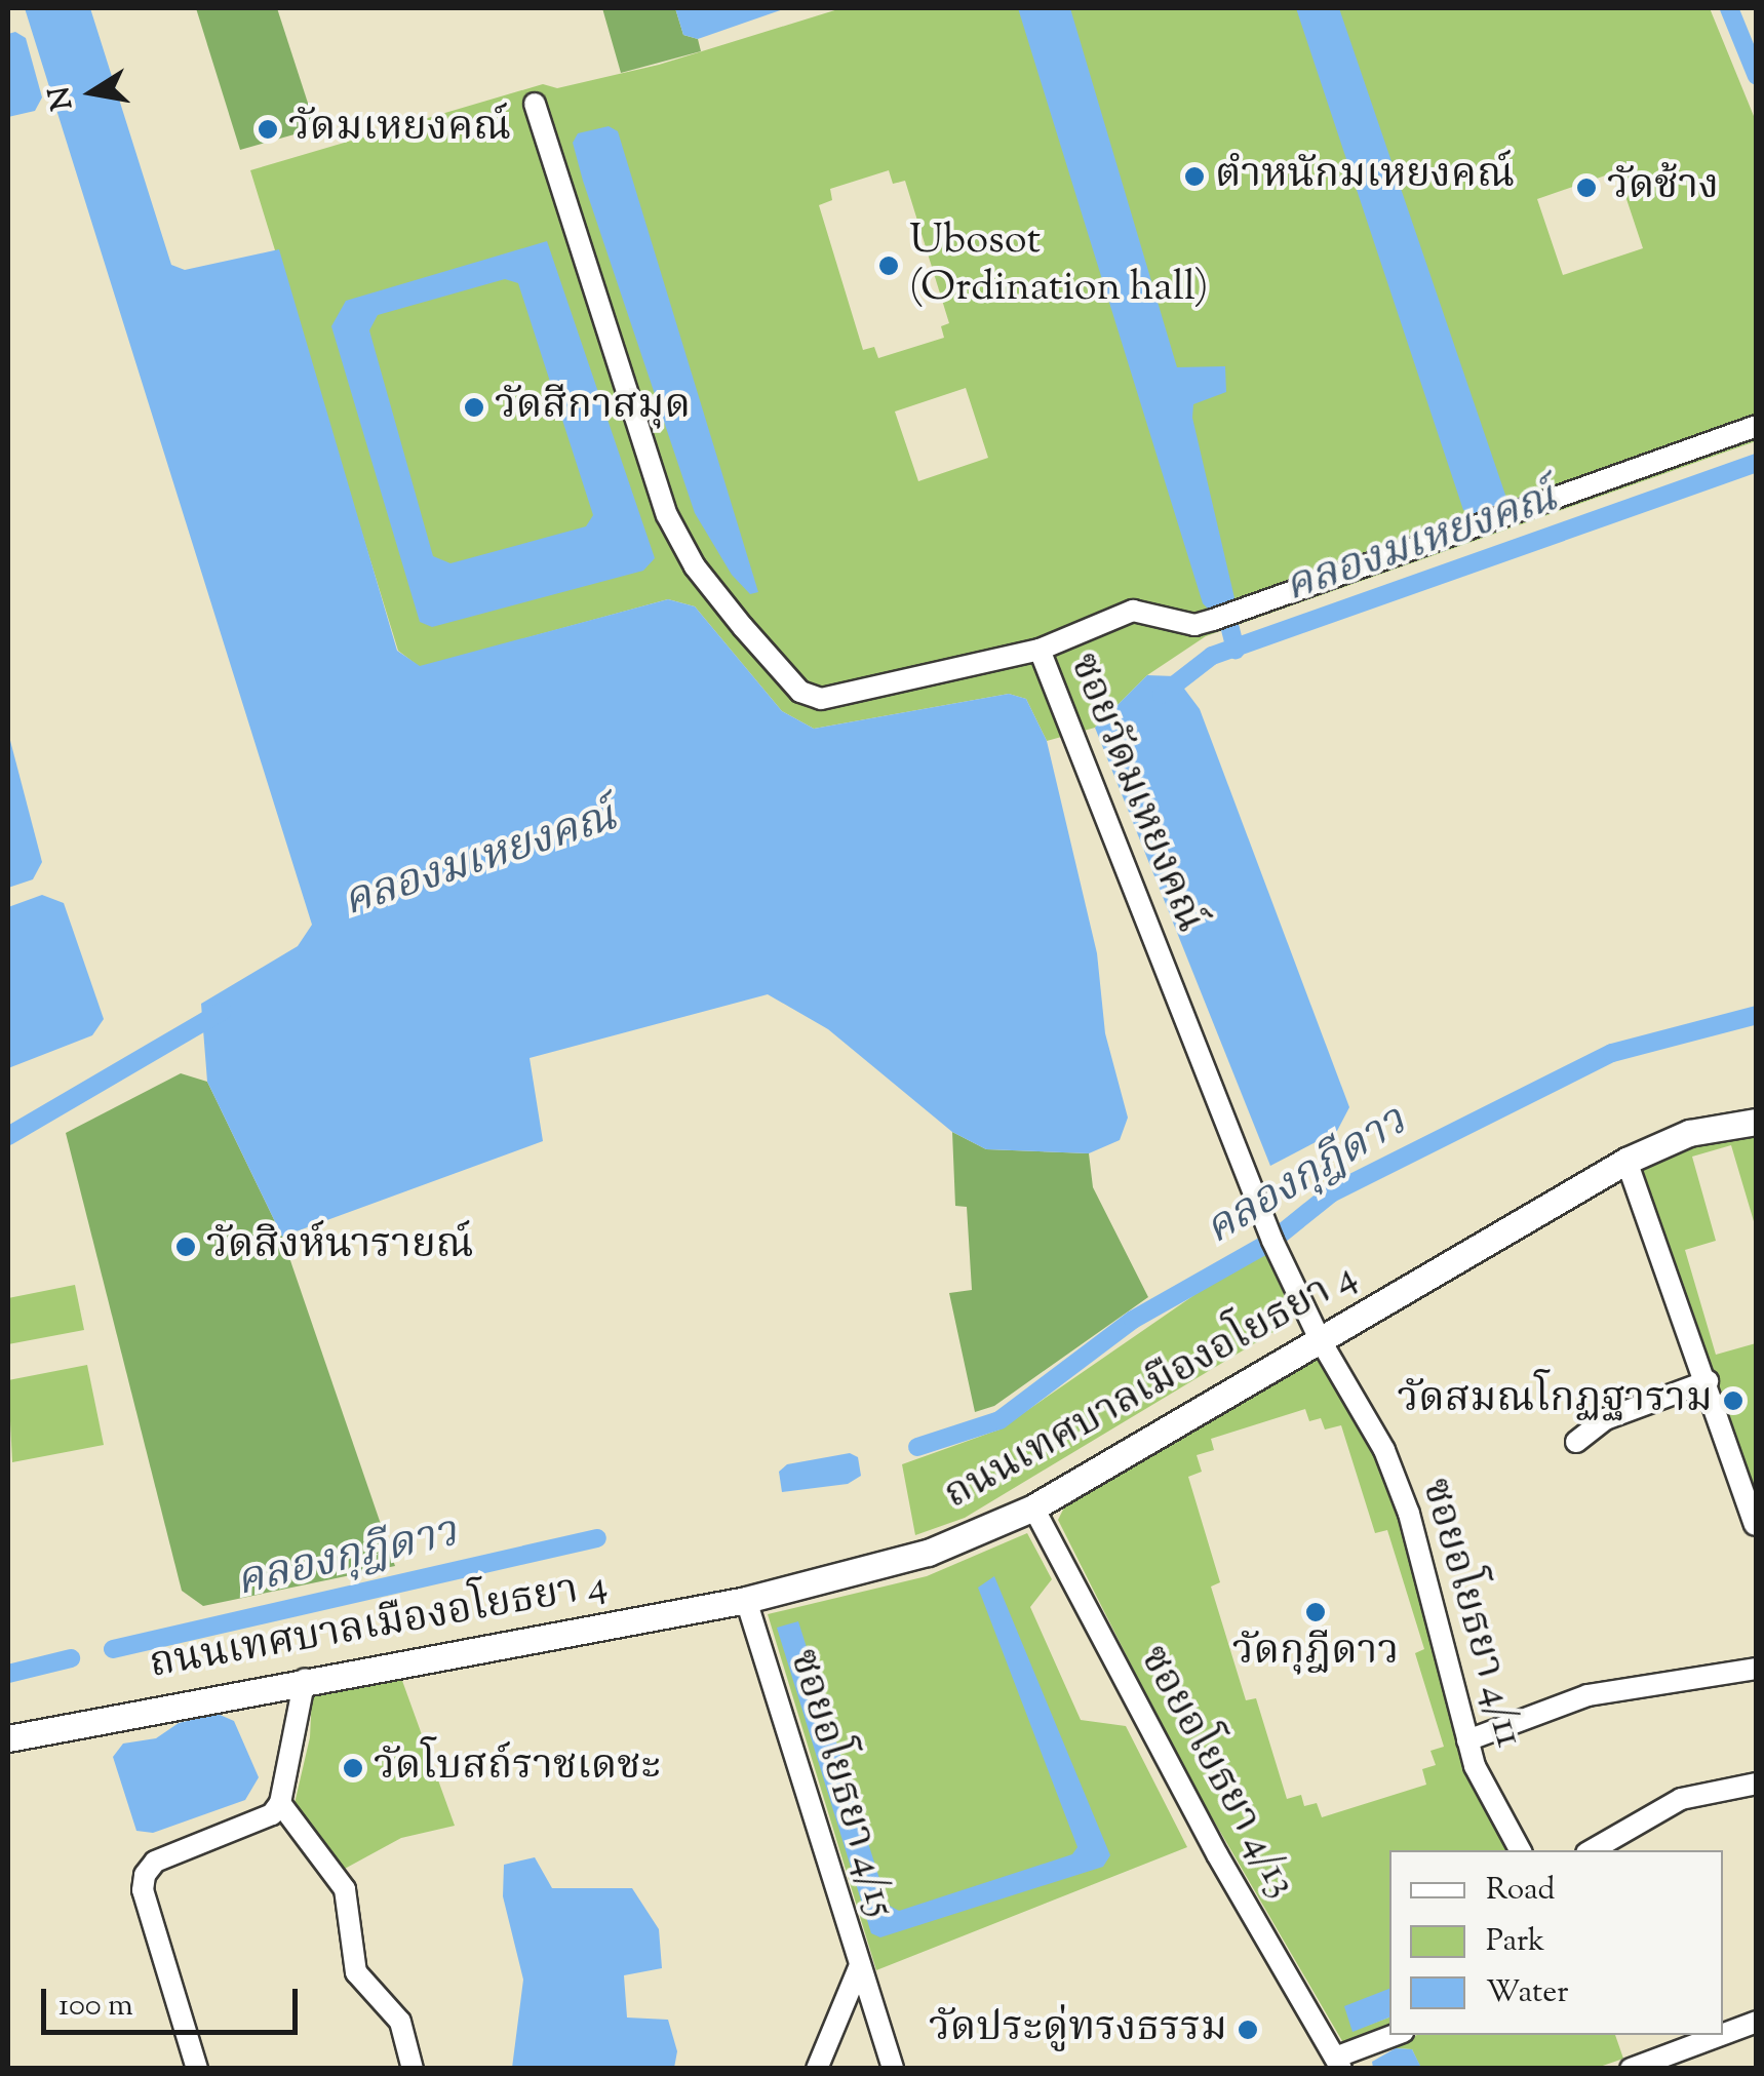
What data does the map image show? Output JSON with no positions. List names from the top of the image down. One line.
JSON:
{"streets":{"street":["ซอยวัดมเหยงคณ์","ถนนเทศบาลเมืองอโยธยา 4","ซอยอโยธยา 4/11","ซอยอโยธยา 4/13","ซอยอโยธยา 4/15"]},"crossings":[["ซอยวัดมเหยงคณ์","ถนนเทศบาลเมืองอโยธยา 4"],["ซอยวัดมเหยงคณ์","ซอยอโยธยา 4/11"],["ถนนเทศบาลเมืองอโยธยา 4","ซอยอโยธยา 4/11"],["ถนนเทศบาลเมืองอโยธยา 4","ซอยอโยธยา 4/13"],["ถนนเทศบาลเมืองอโยธยา 4","ซอยอโยธยา 4/15"]],"water":["คลองมเหยงคณ์","คลองกุฎีดาว"],"places":["วัดมเหยงคณ์","ตำหนักมเหยงคณ์","วัดช้าง","Ubosot (Ordination hall)","วัดสีกาสมุด","วัดสิงห์นารายณ์","วัดสมณโกฏฐาราม","วัดกุฎีดาว","วัดโบสถ์ราชเดชะ","วัดประดู่ทรงธรรม"],"legend":["Road","Park","Water"],"scale_bar":"100 m","north":"left"}
